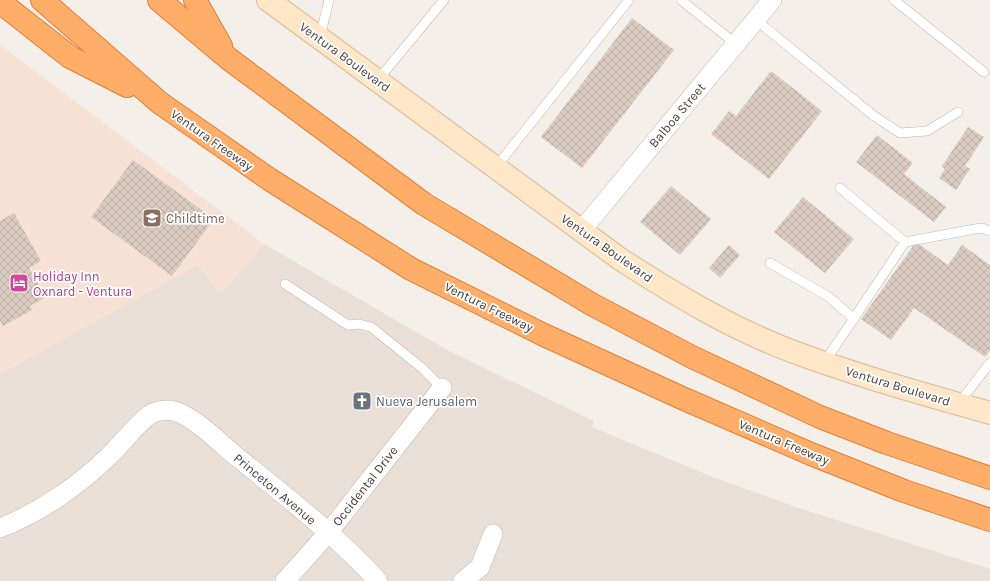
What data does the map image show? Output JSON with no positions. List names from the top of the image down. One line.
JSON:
{"streets":{"highway":["Ventura Freeway"],"street":["Ventura Boulevard","Balboa Street","Occidental Drive","Princeton Avenue"]},"crossings":[["Ventura Boulevard","Balboa Street"],["Occidental Drive","Princeton Avenue"]],"places":{"school or university":["Childtime"],"hotel":["Holiday Inn Oxnard - Ventura"],"church":["Nueva Jerusalem"]}}
